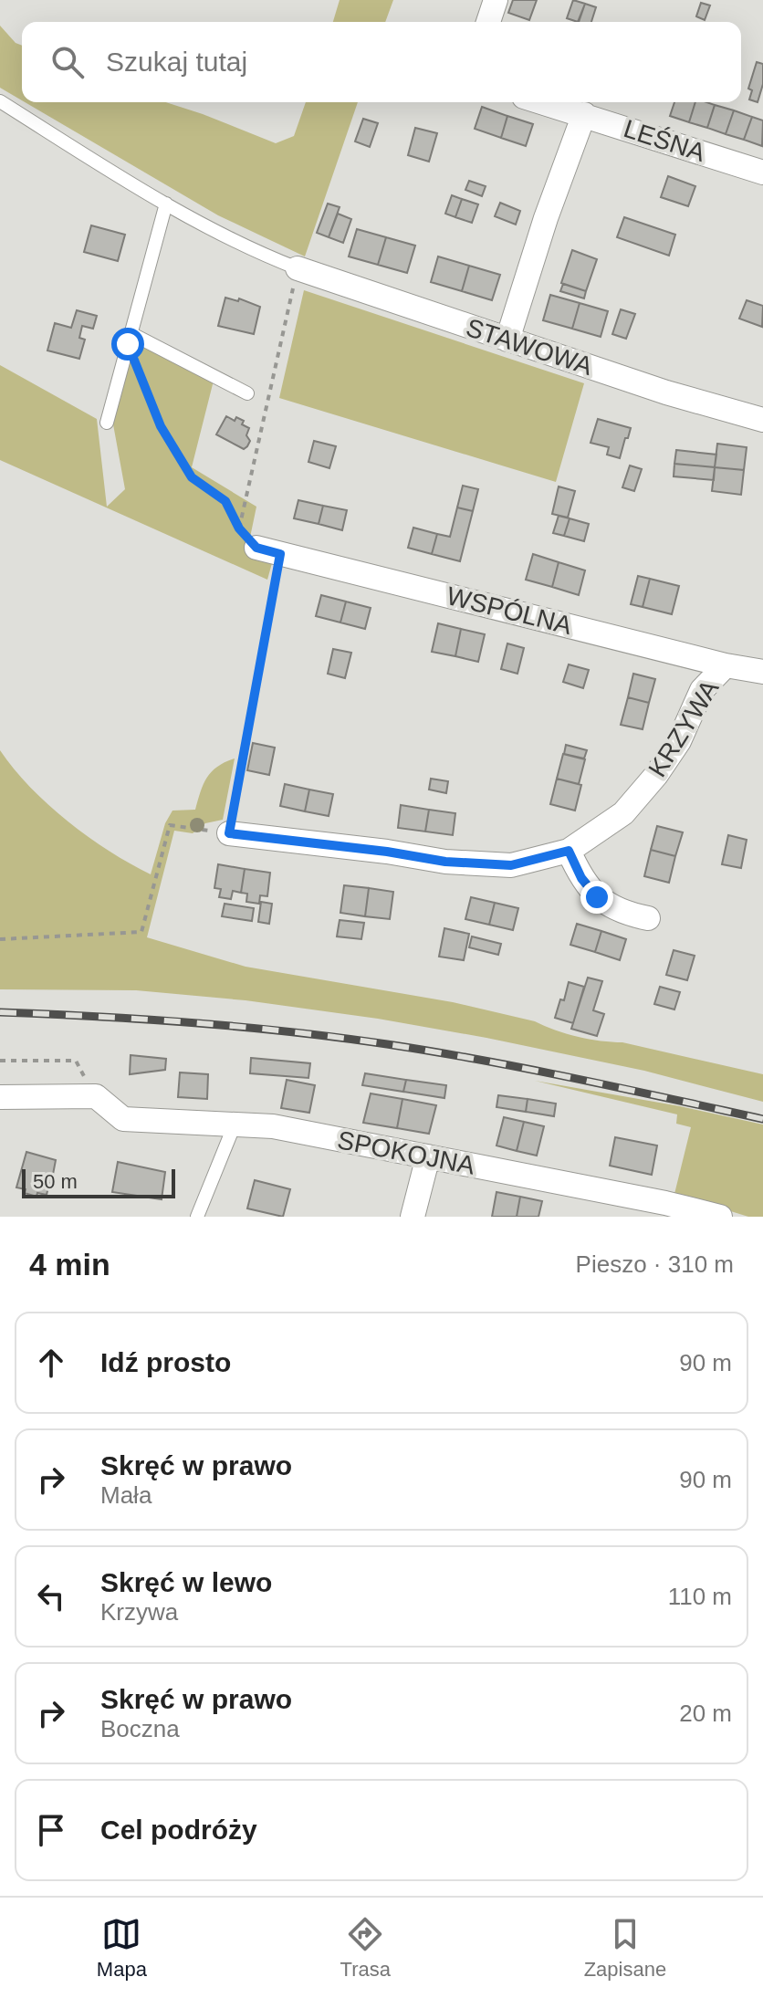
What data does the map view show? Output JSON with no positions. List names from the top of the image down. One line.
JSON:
{"streets":{"street":["LEŚNA","STAWOWA","WSPÓLNA","KRZYWA","SPOKOJNA"]},"crossings":[["WSPÓLNA","KRZYWA"]],"scale_bar":"50 m","page":{"search":"Szukaj tutaj","scale":"50 m","heading":["4 min","Pieszo · 310 m"],"list":[["Idź prosto","90 m"],["Skręć w prawo","Mała","90 m"],["Skręć w lewo","Krzywa","110 m"],["Skręć w prawo","Boczna","20 m"],"Cel podróży"],"nav":["Mapa","Trasa","Zapisane"]}}
